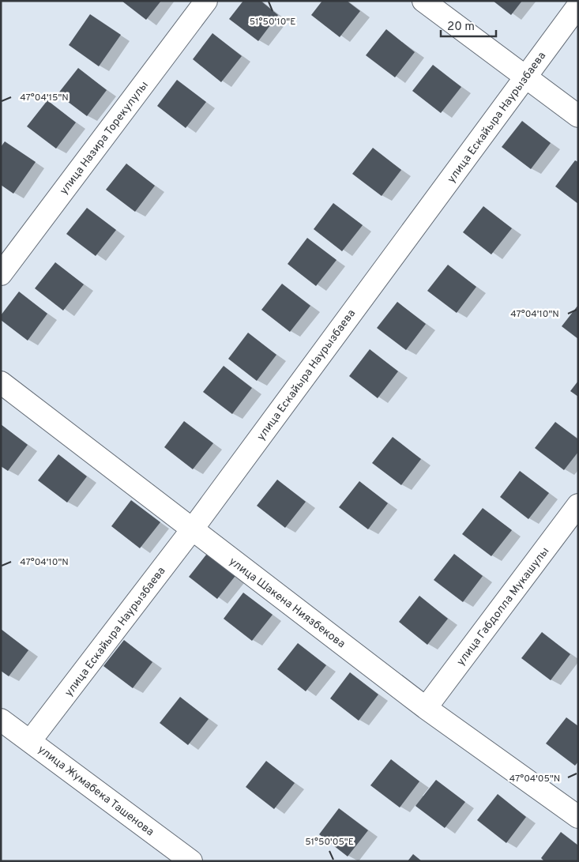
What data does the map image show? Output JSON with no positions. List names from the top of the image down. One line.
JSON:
{"streets":{"street":["улица Ескайыра Наурызбаева","улица Назира Торекулулы","улица Шакена Ниязбекова","улица Габдолла Мукашулы","улица Жумабека Ташенова"]},"crossings":[["улица Ескайыра Наурызбаева","улица Шакена Ниязбекова"],["улица Ескайыра Наурызбаева","улица Жумабека Ташенова"],["улица Шакена Ниязбекова","улица Габдолла Мукашулы"]],"scale_bar":"20 m","coordinates":["51°50'10\"E","47°04'15\"N","47°04'10\"N","47°04'05\"N","51°50'05\"E"]}
